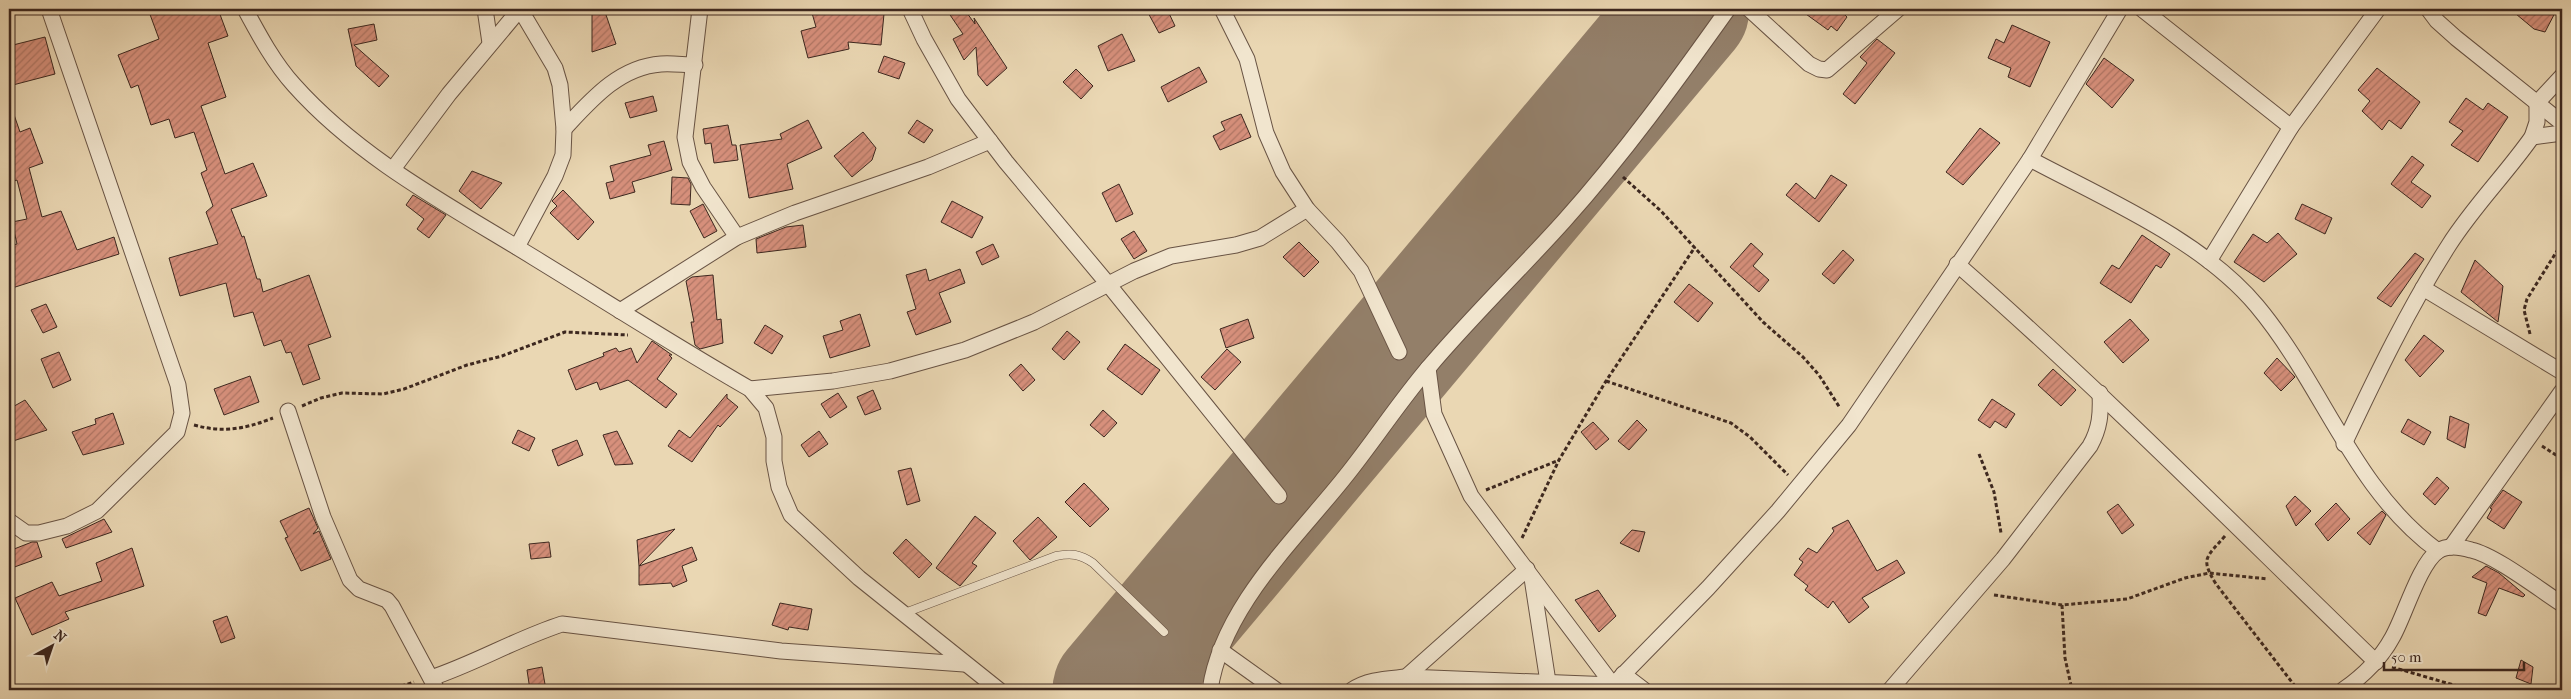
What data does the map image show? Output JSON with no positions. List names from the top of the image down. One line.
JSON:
{"scale_bar":"50 m","north":"top right"}
